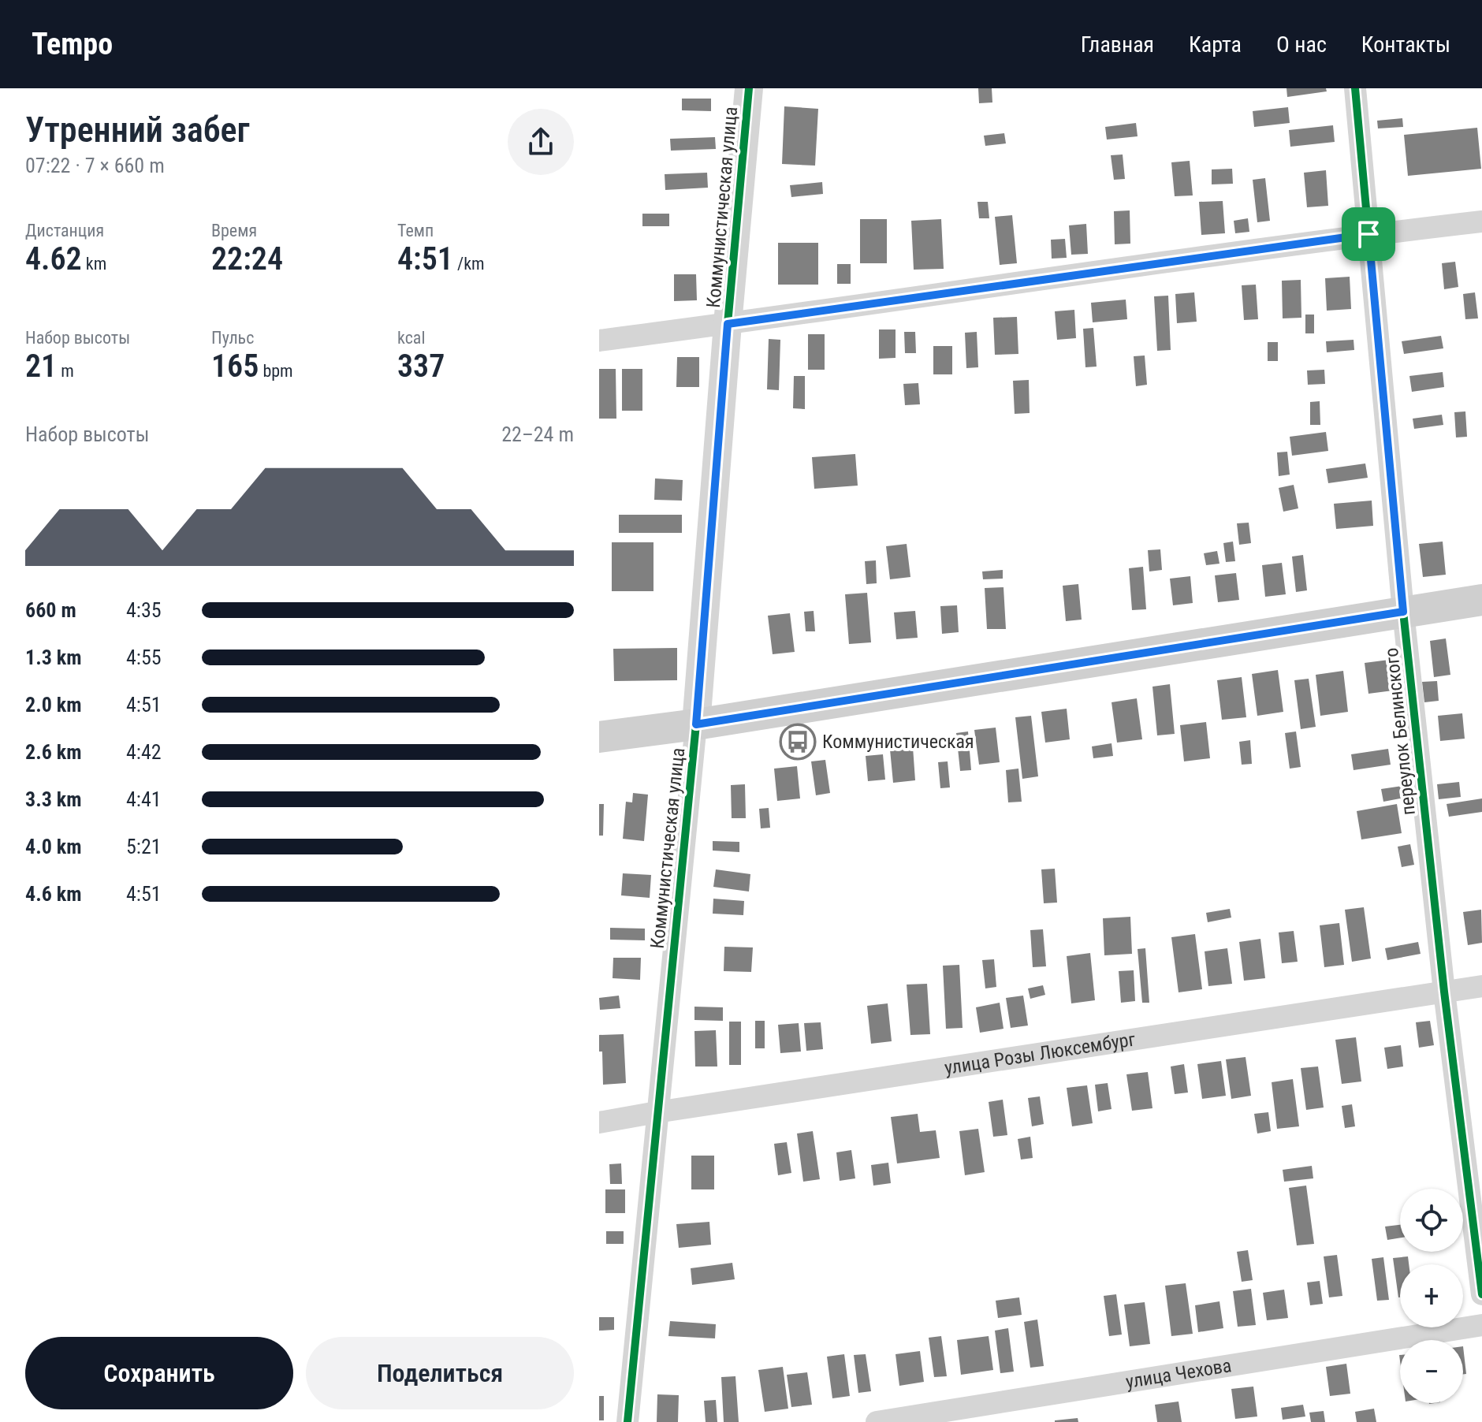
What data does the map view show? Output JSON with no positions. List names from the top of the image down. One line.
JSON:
{"streets":{"street":["Коммунистическая улица","переулок Белинского","улица Розы Люксембург","улица Чехова"]},"crossings":[["Коммунистическая улица","улица Розы Люксембург"],["переулок Белинского","улица Розы Люксембург"]],"places":{"bus stop":["Коммунистическая"]},"page":{"header":"Tempo","nav":["Главная","Карта","О нас","Контакты"],"heading":["Утренний забег","07:22 · 7 × 660 m"],"stats":[["Дистанция","4.62 km"],["Время","22:24"],["Темп","4:51 /km"],["Набор высоты","21 m"],["Пульс","165 bpm"],["kcal","337"]],"chart":["Набор высоты","22–24 m"],"list":[{"name":"660 m","note":"4:35"},{"name":"1.3 km","note":"4:55"},{"name":"2.0 km","note":"4:51"},{"name":"2.6 km","note":"4:42"},{"name":"3.3 km","note":"4:41"},{"name":"4.0 km","note":"5:21"},{"name":"4.6 km","note":"4:51"}],"map_buttons":["+","−"],"buttons":["Сохранить","Поделиться"]}}
